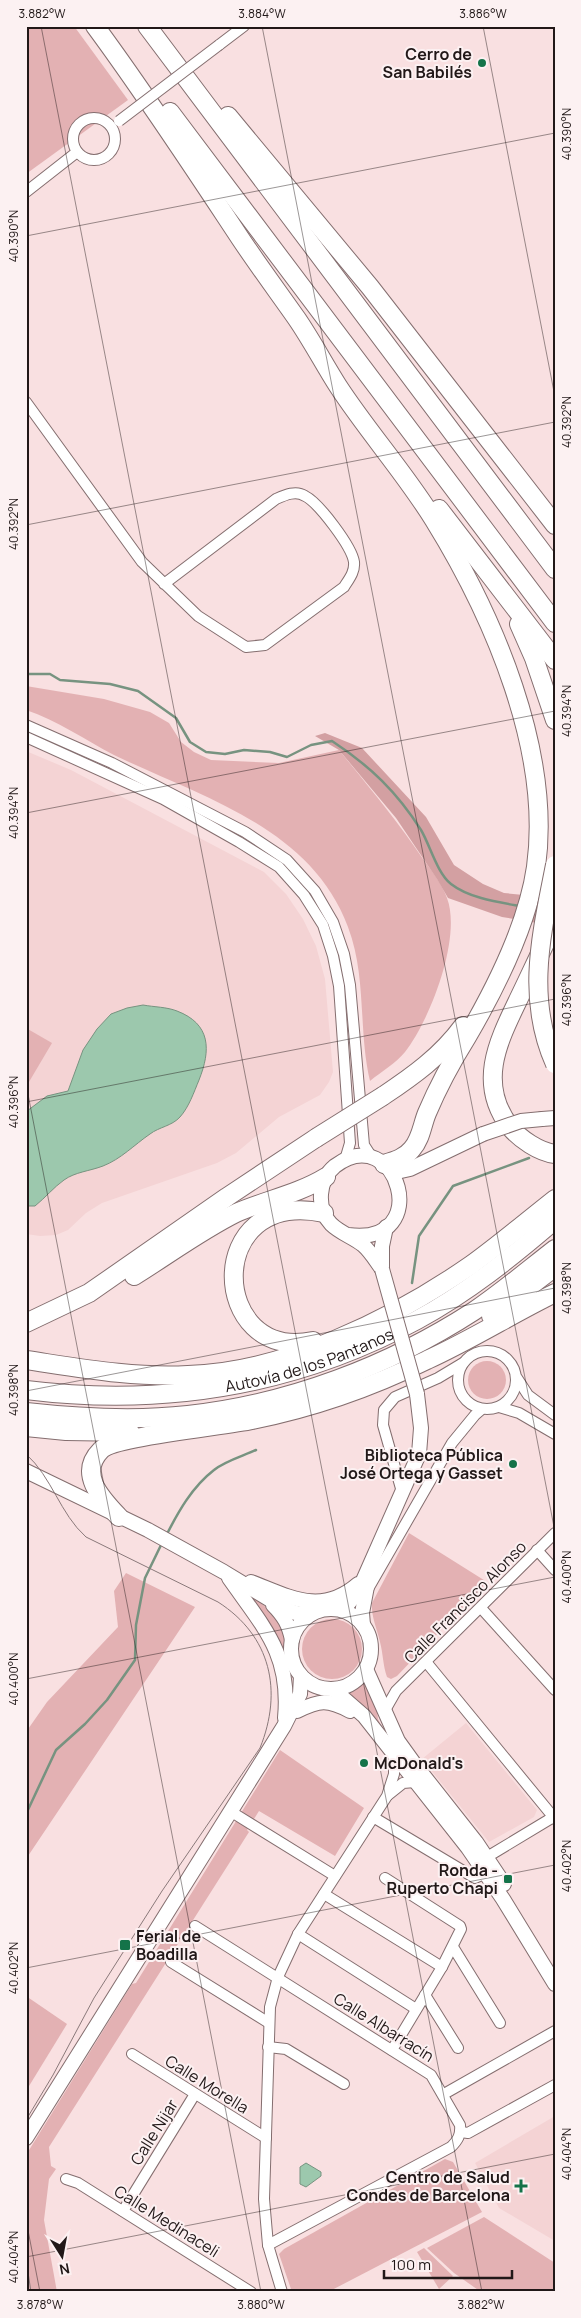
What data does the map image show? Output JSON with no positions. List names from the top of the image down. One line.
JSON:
{"streets":{"highway":["Autovía de los Pantanos"],"street":["Calle Francisco Alonso","Calle Albarracín","Calle Morella","Calle Nijar","Calle Medinaceli"]},"crossings":[["Calle Morella","Calle Nijar"],["Calle Nijar","Calle Medinaceli"]],"places":{"other":["Cerro de San Babilés","Biblioteca Pública José Ortega y Gasset","McDonald's"],"transit":["Ronda - Ruperto Chapi","Ferial de Boadilla"],"health":["Centro de Salud Condes de Barcelona"]},"scale_bar":"100 m","north":"bottom","coordinates":["3.882°W","3.884°W","3.886°W","40.390°N","40.392°N","40.394°N","40.396°N","40.398°N","40.400°N","40.402°N","40.404°N","3.878°W","3.880°W"]}
